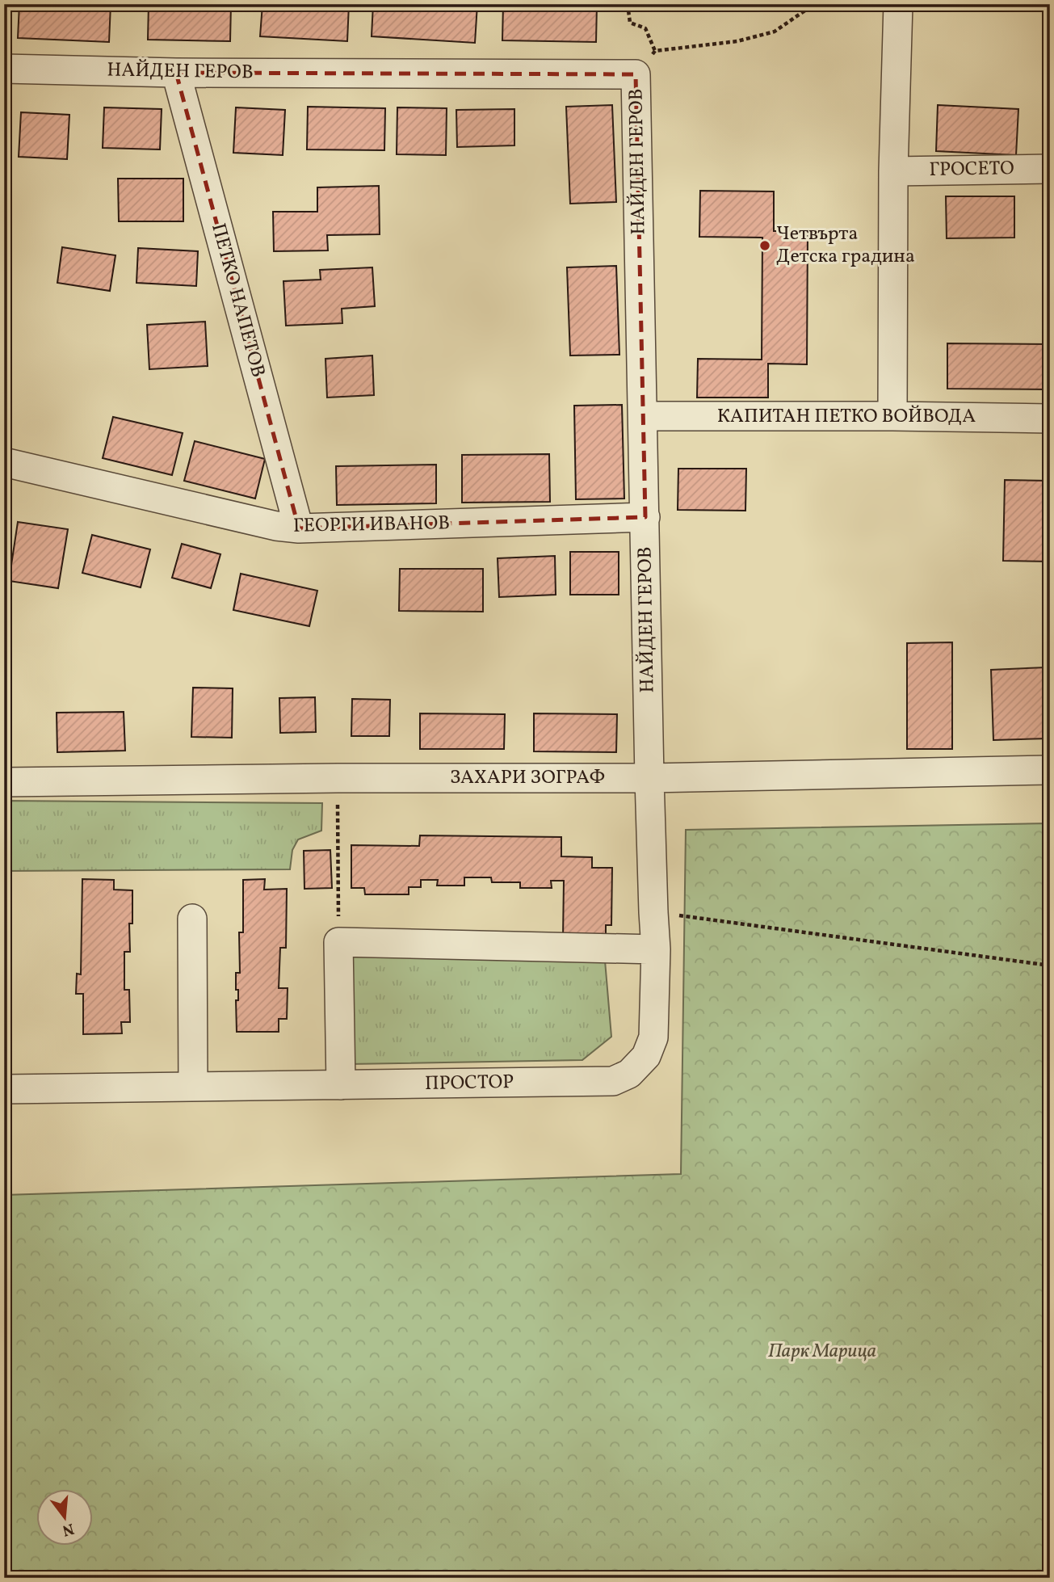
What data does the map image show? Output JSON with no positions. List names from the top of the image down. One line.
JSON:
{"streets":{"street":["НАЙДЕН ГЕРОВ","ГРОСЕТО","ПЕТКО НАПЕТОВ","КАПИТАН ПЕТКО ВОЙВОДА","ГЕОРГИ ИВАНОВ","ЗАХАРИ ЗОГРАФ","ПРОСТОР"]},"crossings":[["НАЙДЕН ГЕРОВ","ПЕТКО НАПЕТОВ"],["НАЙДЕН ГЕРОВ","КАПИТАН ПЕТКО ВОЙВОДА"],["НАЙДЕН ГЕРОВ","ГЕОРГИ ИВАНОВ"],["НАЙДЕН ГЕРОВ","ЗАХАРИ ЗОГРАФ"],["НАЙДЕН ГЕРОВ","ПРОСТОР"],["ПЕТКО НАПЕТОВ","ГЕОРГИ ИВАНОВ"],["ЗАХАРИ ЗОГРАФ","ПРОСТОР"]],"parks":["Парк Марица"],"places":["Четвърта Детска градина"],"north":"bottom"}
